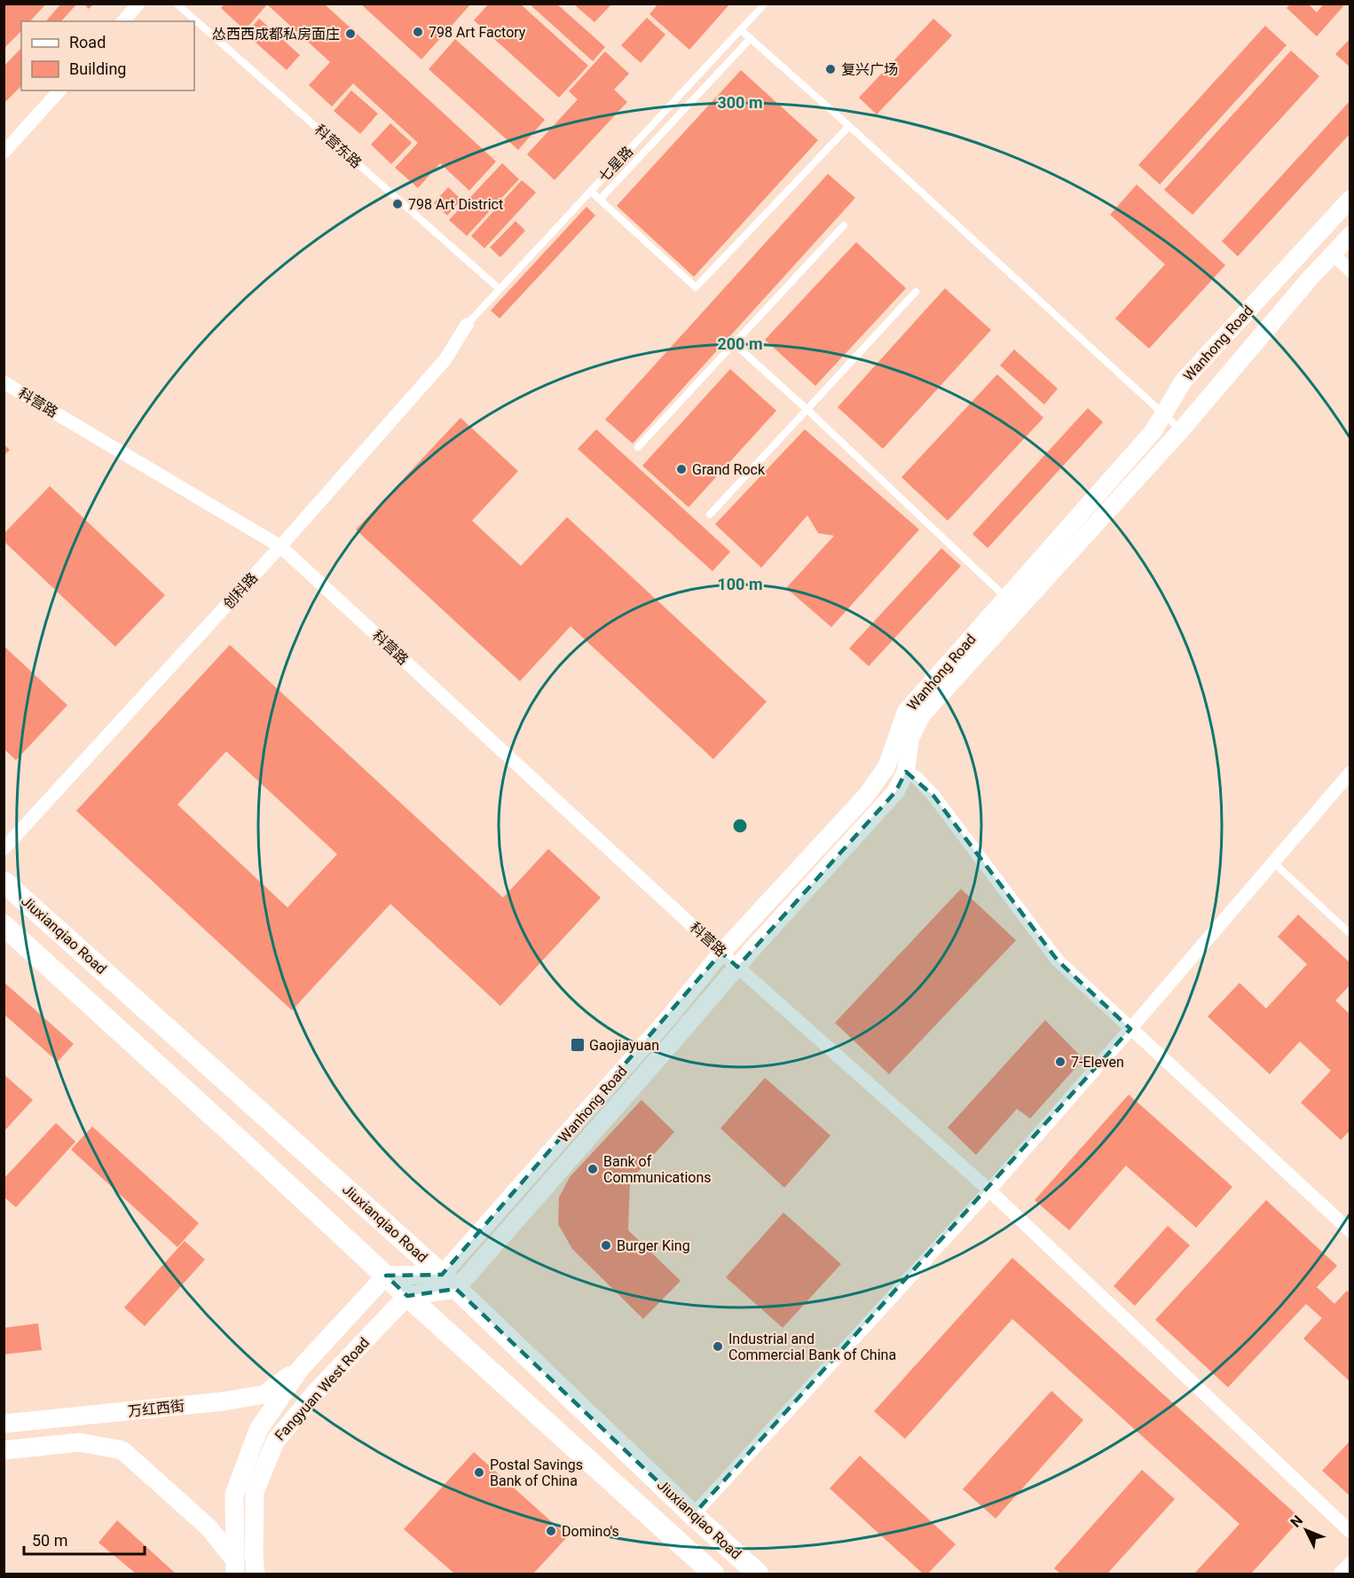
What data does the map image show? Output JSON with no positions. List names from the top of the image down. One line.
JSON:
{"streets":{"main road":["Jiuxianqiao Road","Fangyuan West Road","万红西街"],"street":["Wanhong Road","科营路","创科路"],"lane":["科营东路","七星路"]},"crossings":[["科营东路","七星路"],["七星路","创科路"],["Wanhong Road","科营路"],["Wanhong Road","Jiuxianqiao Road"],["科营路","创科路"],["Jiuxianqiao Road","Fangyuan West Road"],["Fangyuan West Road","万红西街"]],"places":{"other":["798 Art Factory","怂西西成都私房面庄","复兴广场","798 Art District","Grand Rock","7-Eleven","Bank of Communications","Burger King","Industrial and Commercial Bank of China","Postal Savings Bank of China","Domino's"],"transit":["Gaojiayuan"]},"legend":["Road","Building"],"scale_bar":"50 m","north":"top left","rings":["300 m","200 m","100 m"]}
